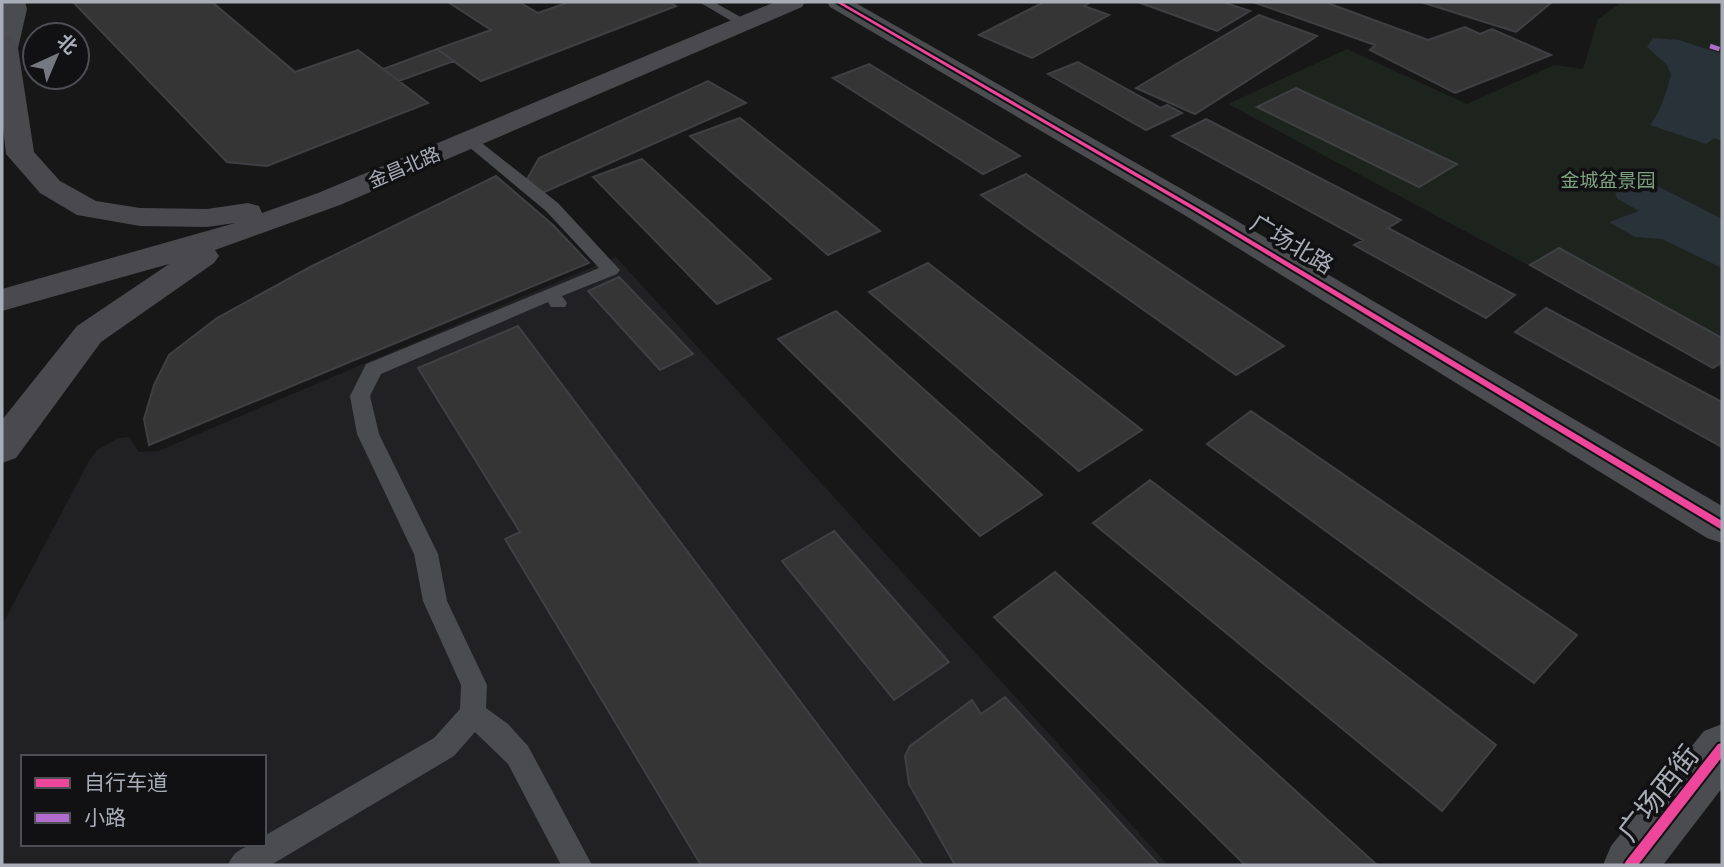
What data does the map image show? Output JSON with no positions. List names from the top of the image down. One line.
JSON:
{"streets":{"main road":["金昌北路"],"street":["广场北路","广场西街"]},"parks":["金城盆景园"],"legend":["自行车道","小路"],"north":"top right"}
